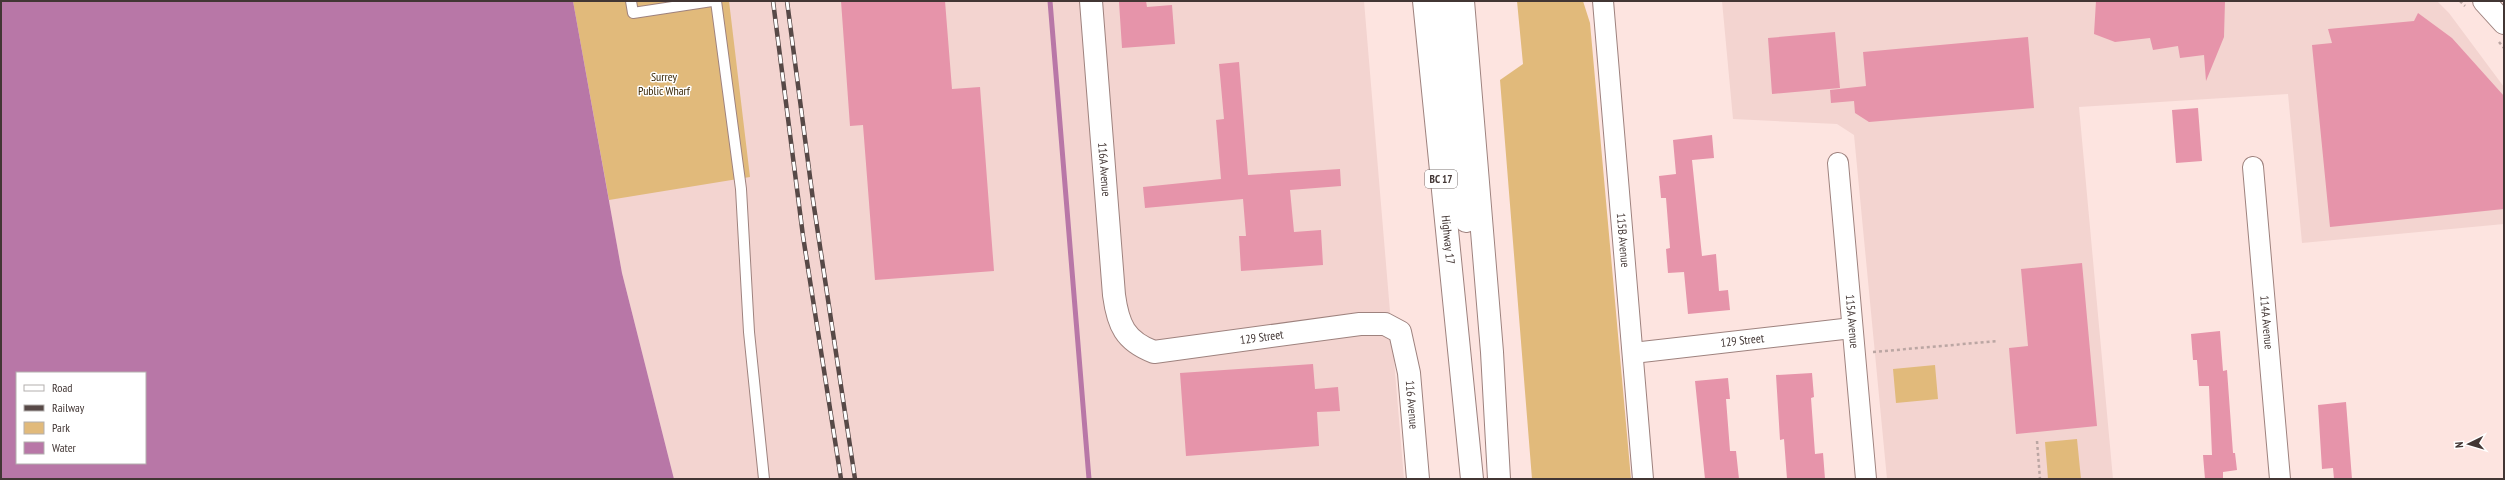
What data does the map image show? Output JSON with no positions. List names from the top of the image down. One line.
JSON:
{"streets":{"main road":["116A Avenue","BC 17","Highway 17","129 Street","116 Avenue"],"street":["115B Avenue","115A Avenue","114A Avenue"]},"crossings":[["116A Avenue","129 Street"],["115B Avenue","129 Street"],["115A Avenue","129 Street"],["129 Street","116 Avenue"]],"parks":["Surrey Public Wharf"],"legend":["Road","Railway","Park","Water"],"north":"left"}
